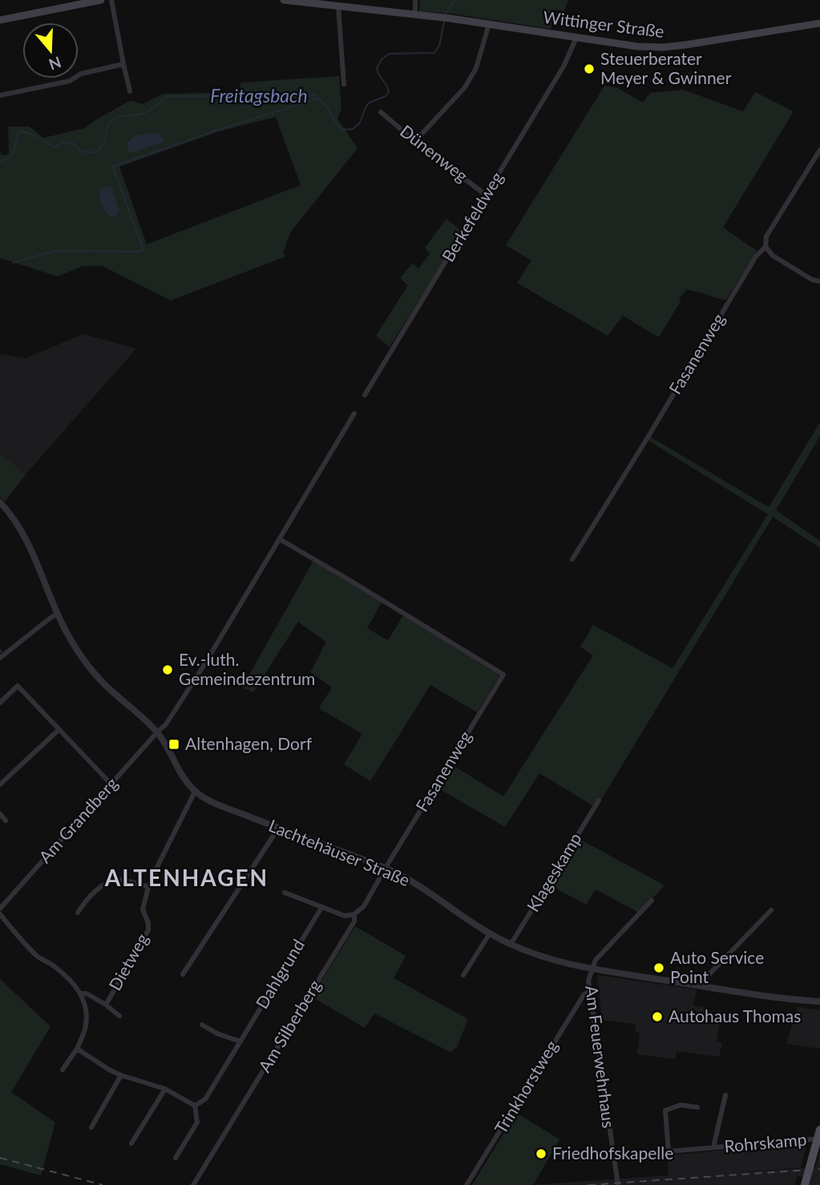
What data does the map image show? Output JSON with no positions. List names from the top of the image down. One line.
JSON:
{"streets":{"main road":["Wittinger Straße"],"street":["Dünenweg","Berkefeldweg","Fasanenweg","Am Grandberg","Lachtehäuser Straße","Klageskamp","Dietweg","Dahlgrund","Am Silberberg","Am Feuerwehrhaus","Trinkhorstweg","Rohrskamp"]},"crossings":[["Wittinger Straße","Berkefeldweg"],["Dünenweg","Berkefeldweg"],["Fasanenweg","Lachtehäuser Straße"],["Fasanenweg","Am Silberberg"],["Am Grandberg","Lachtehäuser Straße"],["Lachtehäuser Straße","Klageskamp"],["Lachtehäuser Straße","Dietweg"],["Lachtehäuser Straße","Am Silberberg"],["Lachtehäuser Straße","Am Feuerwehrhaus"],["Am Feuerwehrhaus","Trinkhorstweg"]],"districts":["ALTENHAGEN"],"water":["Freitagsbach"],"places":{"other":["Steuerberater Meyer & Gwinner","Ev.-luth. Gemeindezentrum","Auto Service Point","Autohaus Thomas","Friedhofskapelle"],"transit":["Altenhagen, Dorf"]},"north":"bottom"}
